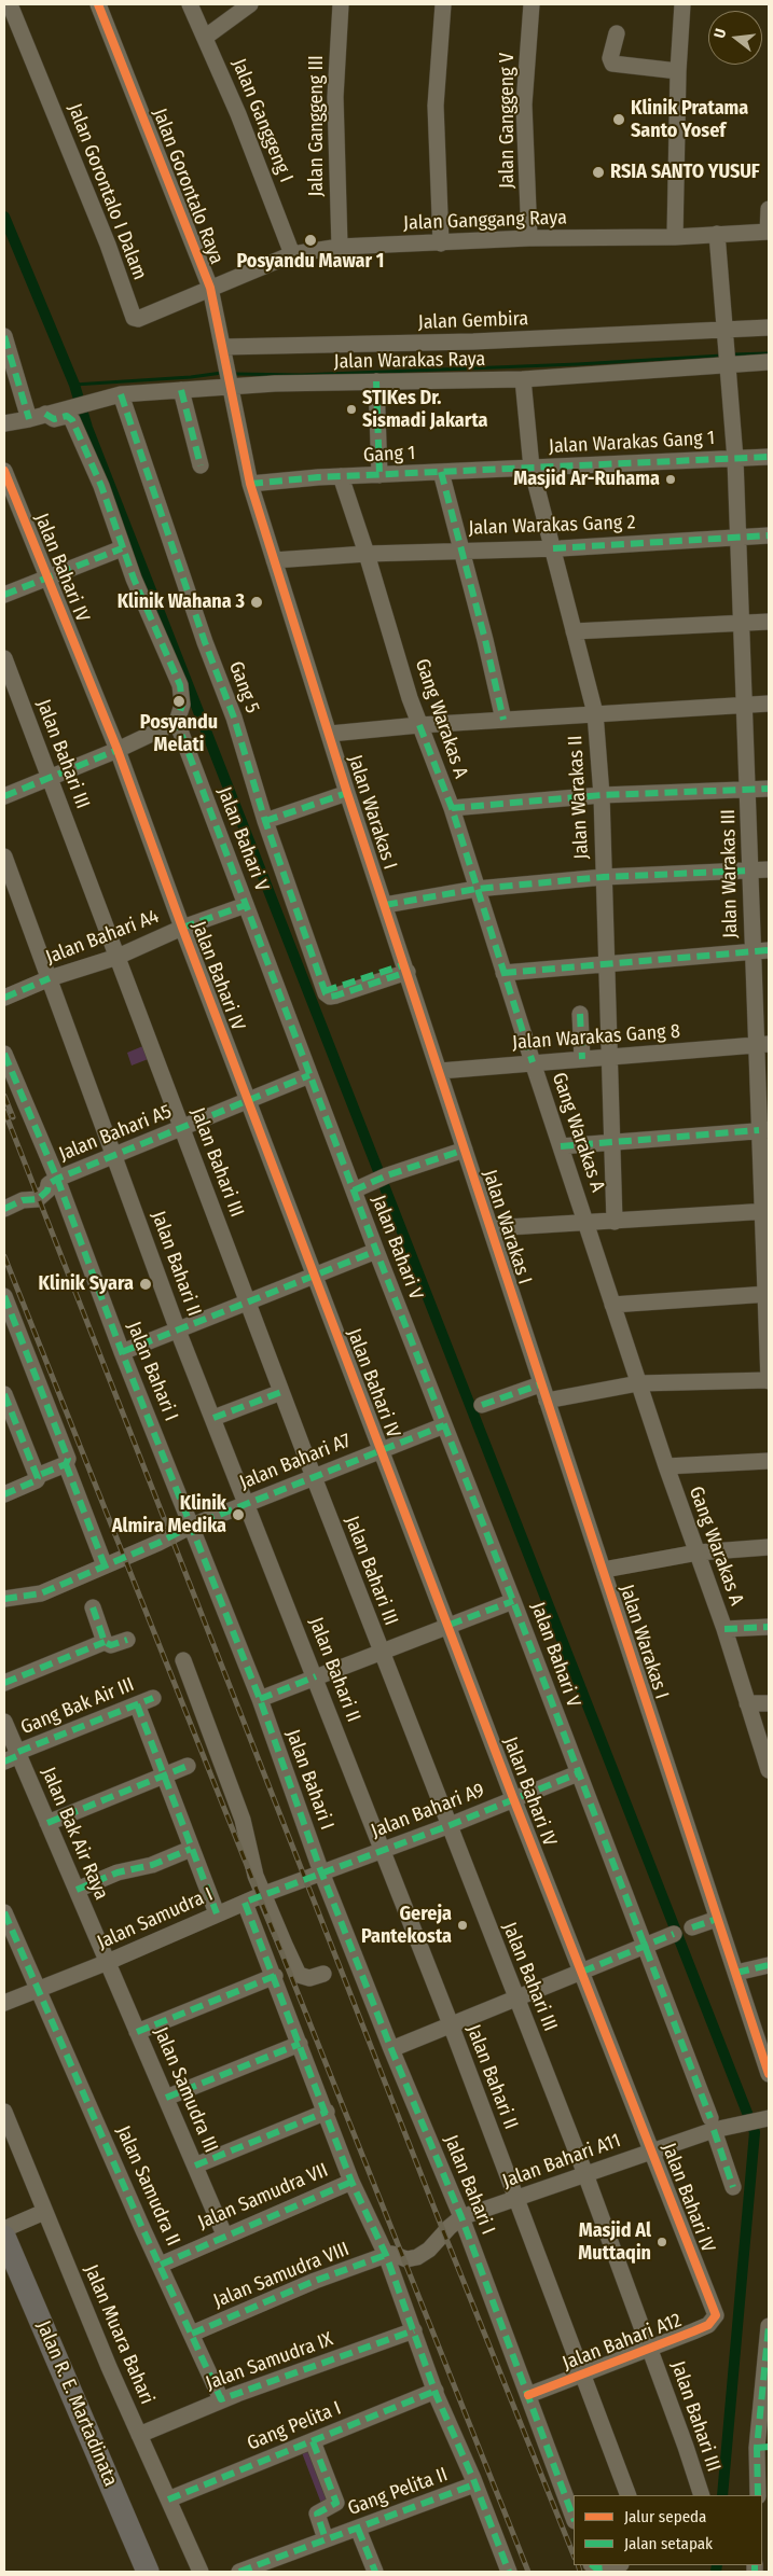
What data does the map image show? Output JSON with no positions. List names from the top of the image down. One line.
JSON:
{"streets":{"highway":["Jalan R. E. Martadinata"],"street":["Jalan Ganggeng I","Jalan Ganggeng V","Jalan Ganggeng III","Jalan Gorontalo Raya","Jalan Gorontalo I Dalam","Jalan Ganggang Raya","Jalan Gembira","Jalan Warakas Raya","Jalan Warakas Gang 1","Gang 1","Jalan Warakas Gang 2","Jalan Bahari IV","Gang 5","Gang Warakas A","Jalan Bahari III","Jalan Warakas II","Jalan Warakas I","Jalan Bahari V","Jalan Warakas III","Jalan Bahari A4","Jalan Warakas Gang 8","Jalan Bahari A5","Jalan Bahari II","Jalan Bahari I","Jalan Bahari A7","Gang Bak Air III","Jalan Bahari A9","Jalan Bak Air Raya","Jalan Samudra I","Jalan Samudra III","Jalan Bahari A11","Jalan Samudra II","Jalan Samudra VII","Jalan Samudra VIII","Jalan Muara Bahari","Jalan Bahari A12","Jalan Samudra IX","Gang Pelita I","Gang Pelita II"]},"crossings":[["Jalan Ganggeng I","Jalan Ganggang Raya"],["Jalan Ganggeng V","Jalan Ganggang Raya"],["Jalan Ganggeng III","Jalan Ganggang Raya"],["Jalan Gorontalo Raya","Jalan Gorontalo I Dalam"],["Jalan Gorontalo Raya","Jalan Ganggang Raya"],["Jalan Gorontalo Raya","Jalan Gembira"],["Jalan Gorontalo Raya","Jalan Warakas Raya"],["Jalan Gorontalo Raya","Jalan Warakas I"],["Jalan Gorontalo I Dalam","Jalan Ganggang Raya"],["Jalan Ganggang Raya","Jalan Warakas III"],["Jalan Gembira","Jalan Warakas III"],["Jalan Warakas Raya","Gang 5"],["Jalan Warakas Raya","Jalan Warakas II"],["Jalan Warakas Raya","Jalan Warakas I"],["Jalan Warakas Raya","Jalan Warakas III"],["Jalan Warakas Gang 1","Gang 1"],["Jalan Warakas Gang 1","Jalan Warakas II"],["Jalan Warakas Gang 1","Jalan Warakas III"],["Gang 1","Gang Warakas A"],["Gang 1","Jalan Warakas II"],["Gang 1","Jalan Warakas I"],["Jalan Warakas Gang 2","Gang Warakas A"],["Jalan Warakas Gang 2","Jalan Warakas II"],["Jalan Warakas Gang 2","Jalan Warakas I"],["Jalan Warakas Gang 2","Jalan Warakas III"],["Jalan Bahari IV","Jalan Bahari A4"],["Jalan Bahari IV","Jalan Bahari A5"],["Jalan Bahari IV","Jalan Bahari A7"],["Jalan Bahari IV","Jalan Bahari A9"],["Jalan Bahari IV","Jalan Bahari A11"],["Jalan Bahari IV","Jalan Bahari A12"],["Gang 5","Jalan Warakas I"],["Gang Warakas A","Jalan Warakas Gang 8"],["Jalan Bahari III","Jalan Bahari A4"],["Jalan Bahari III","Jalan Bahari A5"],["Jalan Bahari III","Jalan Bahari A7"],["Jalan Bahari III","Jalan Bahari A9"],["Jalan Bahari III","Jalan Bahari A11"],["Jalan Bahari III","Jalan Bahari A12"],["Jalan Warakas II","Jalan Warakas Gang 8"],["Jalan Warakas I","Jalan Warakas Gang 8"],["Jalan Bahari V","Jalan Bahari A4"],["Jalan Bahari V","Jalan Bahari A5"],["Jalan Bahari V","Jalan Bahari A7"],["Jalan Bahari V","Jalan Bahari A9"],["Jalan Bahari V","Jalan Bahari A11"],["Jalan Warakas III","Jalan Warakas Gang 8"],["Jalan Bahari A4","Jalan Bahari II"],["Jalan Bahari A5","Jalan Bahari II"],["Jalan Bahari A5","Jalan Bahari I"],["Jalan Bahari II","Jalan Bahari A7"],["Jalan Bahari II","Jalan Bahari A9"],["Jalan Bahari II","Jalan Bahari A11"],["Jalan Bahari II","Jalan Bahari A12"],["Jalan Bahari I","Jalan Bahari A7"],["Jalan Bahari I","Jalan Bahari A9"],["Jalan Bahari I","Jalan Samudra I"],["Jalan Bahari I","Jalan Bahari A11"],["Jalan Bahari I","Jalan Bahari A12"],["Gang Bak Air III","Jalan Bak Air Raya"],["Jalan Bahari A9","Jalan Samudra I"],["Jalan Bak Air Raya","Jalan Samudra I"],["Jalan Bak Air Raya","Jalan Samudra III"],["Jalan Samudra I","Jalan Samudra III"],["Jalan Samudra I","Jalan Samudra II"],["Jalan Samudra I","Gang Pelita II"],["Jalan Samudra III","Jalan Samudra VII"],["Jalan Samudra II","Jalan Samudra VII"],["Jalan Samudra II","Jalan Samudra VIII"],["Jalan Samudra II","Jalan Samudra IX"],["Jalan Samudra VII","Gang Pelita II"],["Jalan Samudra VIII","Gang Pelita II"],["Jalan Muara Bahari","Jalan Samudra IX"],["Jalan Muara Bahari","Gang Pelita I"],["Jalan Samudra IX","Gang Pelita II"],["Gang Pelita I","Gang Pelita II"]],"places":["Klinik Pratama Santo Yosef","RSIA SANTO YUSUF","Posyandu Mawar 1","STIKes Dr. Sismadi Jakarta","Masjid Ar-Ruhama","Klinik Wahana 3","Posyandu Melati","Klinik Syara","Klinik Almira Medika","Gereja Pantekosta","Masjid Al Muttaqin"],"legend":["Jalur sepeda","Jalan setapak"],"north":"left"}
